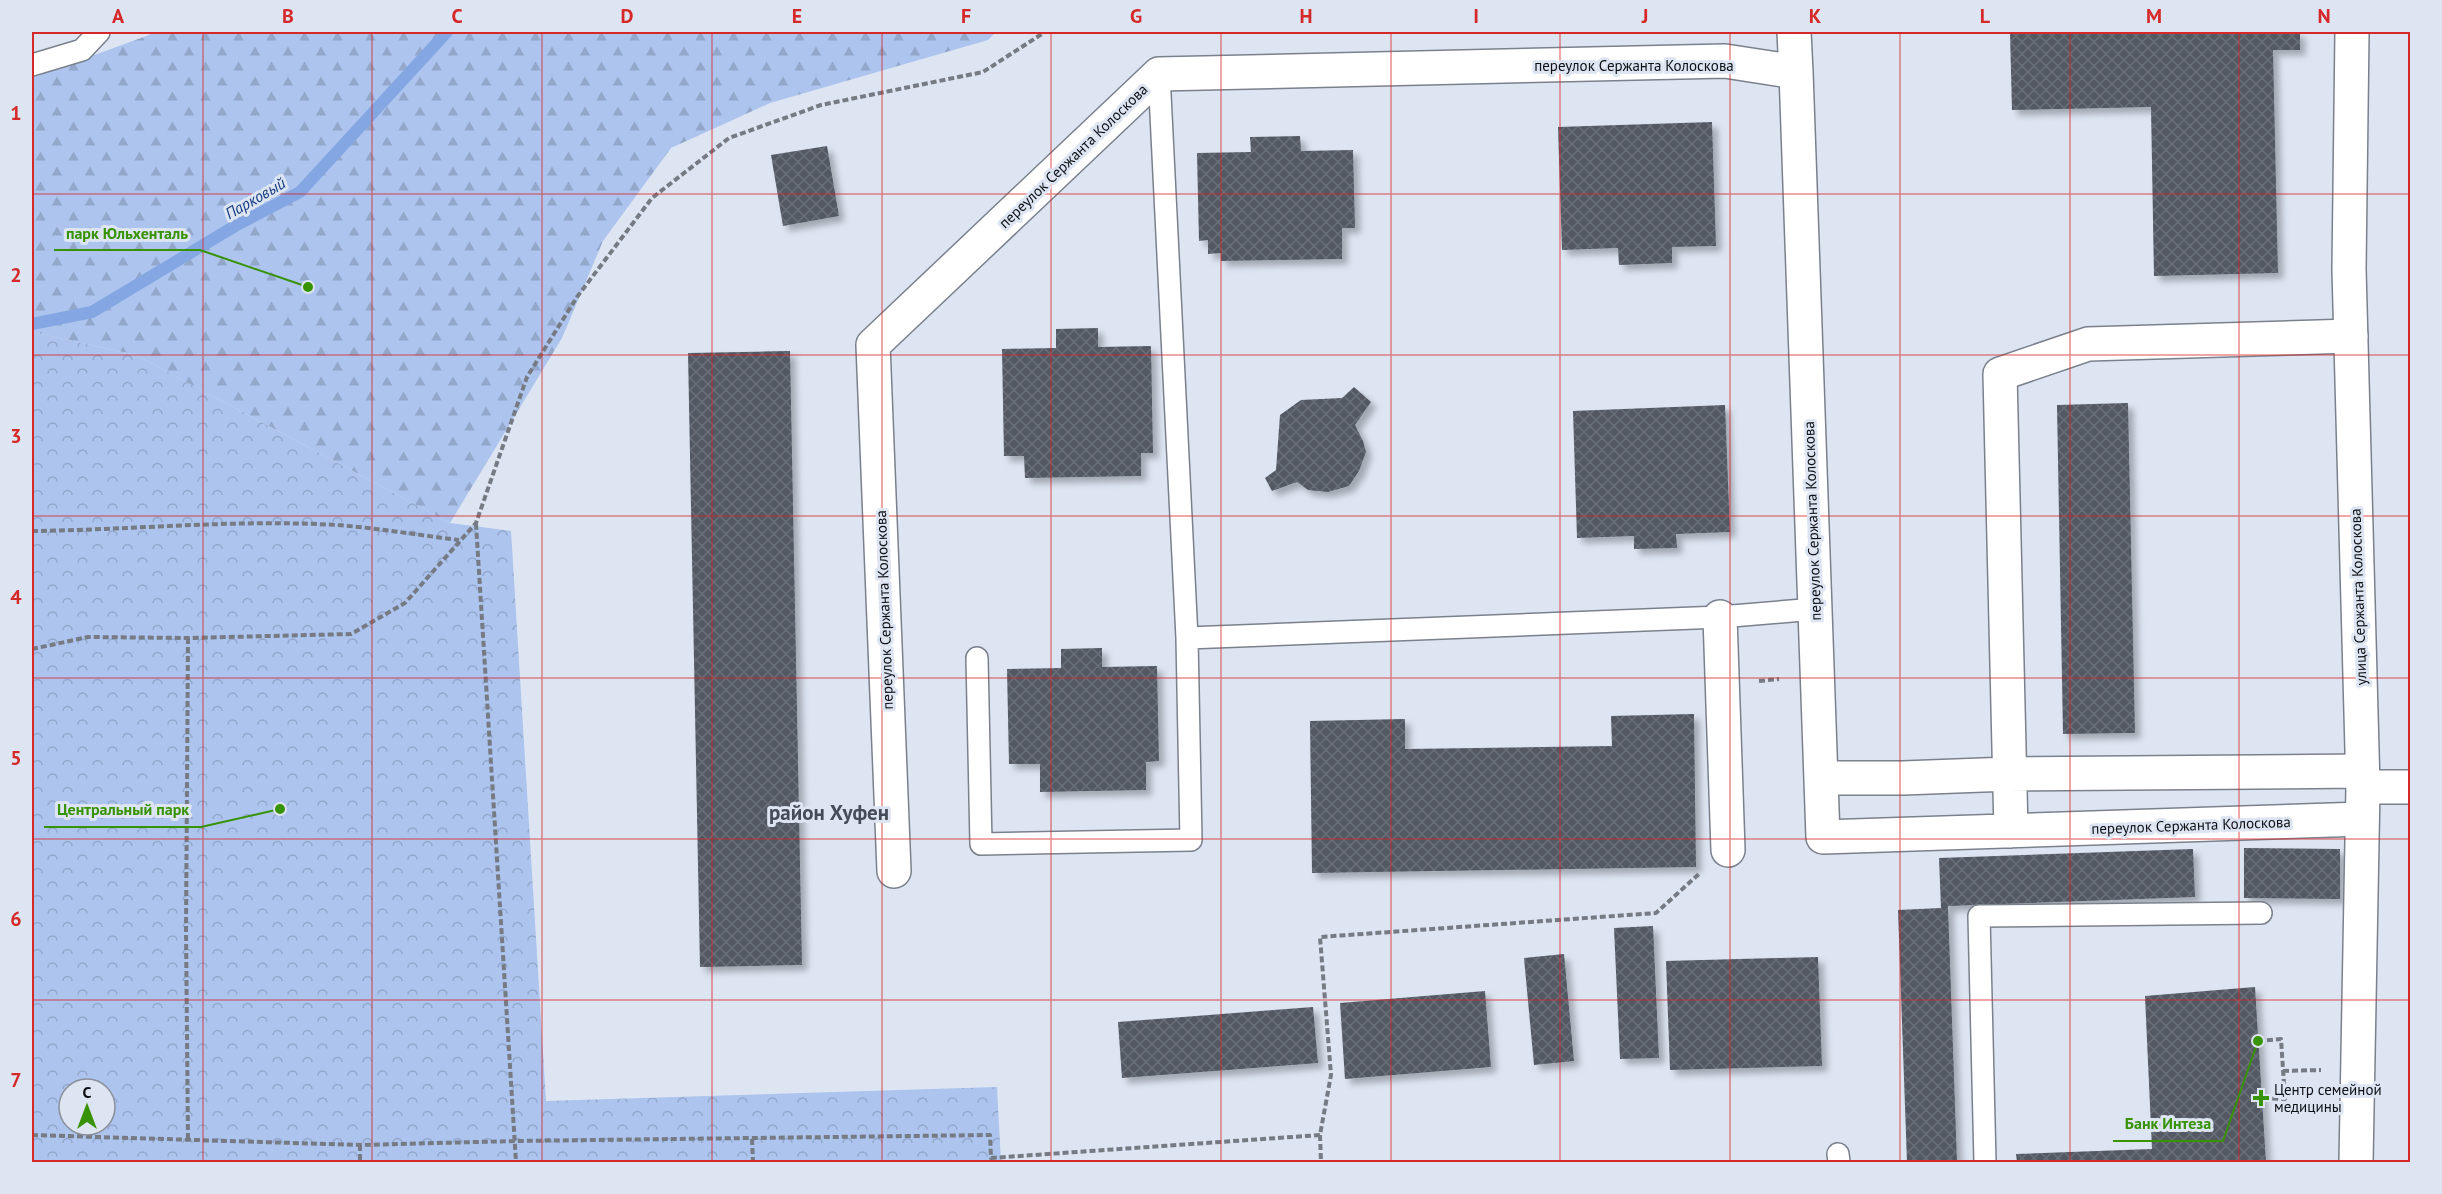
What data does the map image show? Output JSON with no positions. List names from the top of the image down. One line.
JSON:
{"streets":{"street":["переулок Сержанта Колоскова","улица Сержанта Колоскова"]},"crossings":[["переулок Сержанта Колоскова","улица Сержанта Колоскова"]],"districts":["район Хуфен"],"water":["Парковый"],"places":{"other":["парк Юльхенталь","Центральный парк","Банк Интеза"],"health":["Центр семейной медицины"]},"north":"top","grid":{"columns":["A","B","C","D","E","F","G","H","I","J","K","L","M","N"],"rows":["1","2","3","4","5","6","7"]}}
